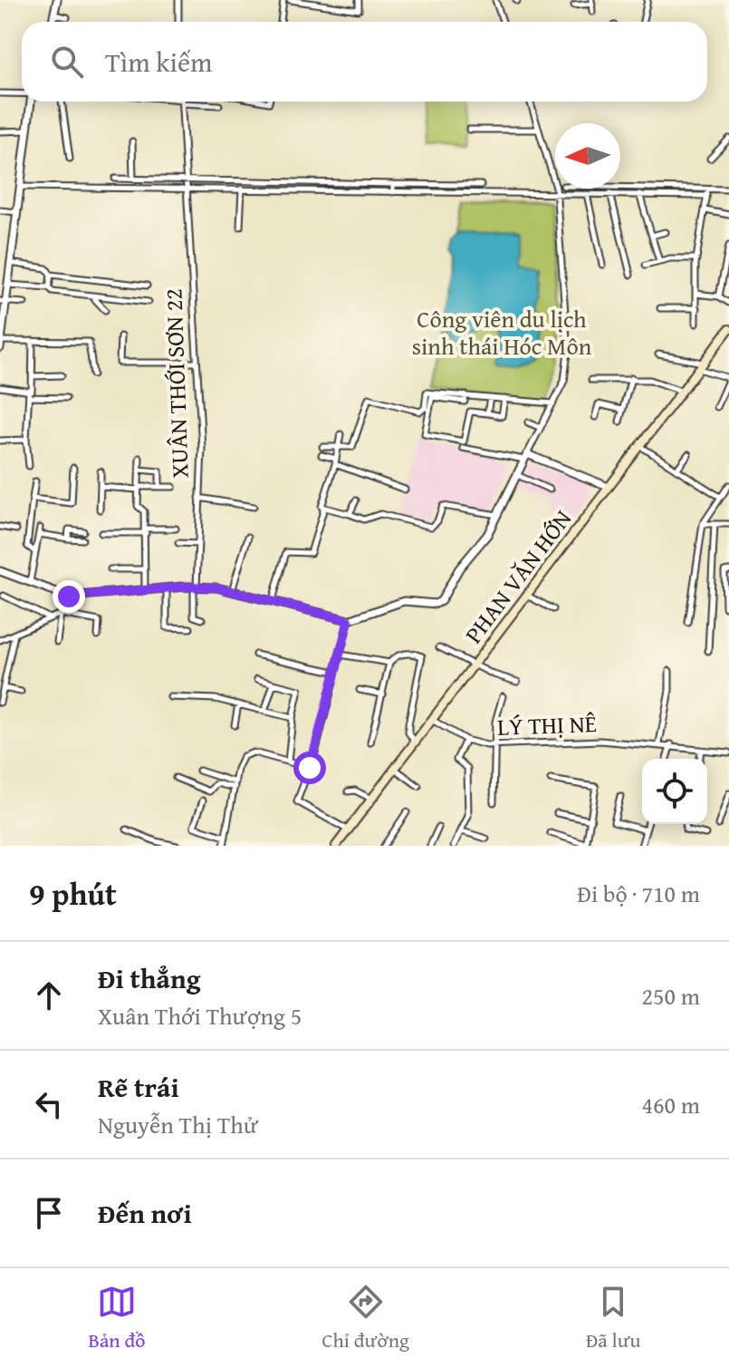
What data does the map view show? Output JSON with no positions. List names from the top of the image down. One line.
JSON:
{"streets":{"main road":["PHAN VĂN HỚN"],"street":["XUÂN THỚI SƠN 22","LÝ THỊ NÊ"]},"crossings":[["PHAN VĂN HỚN","LÝ THỊ NÊ"]],"parks":["Công viên du lịch sinh thái Hóc Môn"],"north":"left","page":{"search":"Tìm kiếm","heading":["9 phút","Đi bộ · 710 m"],"list":[["Đi thẳng","Xuân Thới Thượng 5","250 m"],["Rẽ trái","Nguyễn Thị Thử","460 m"],"Đến nơi"],"nav":["Bản đồ","Chỉ đường","Đã lưu"]}}
